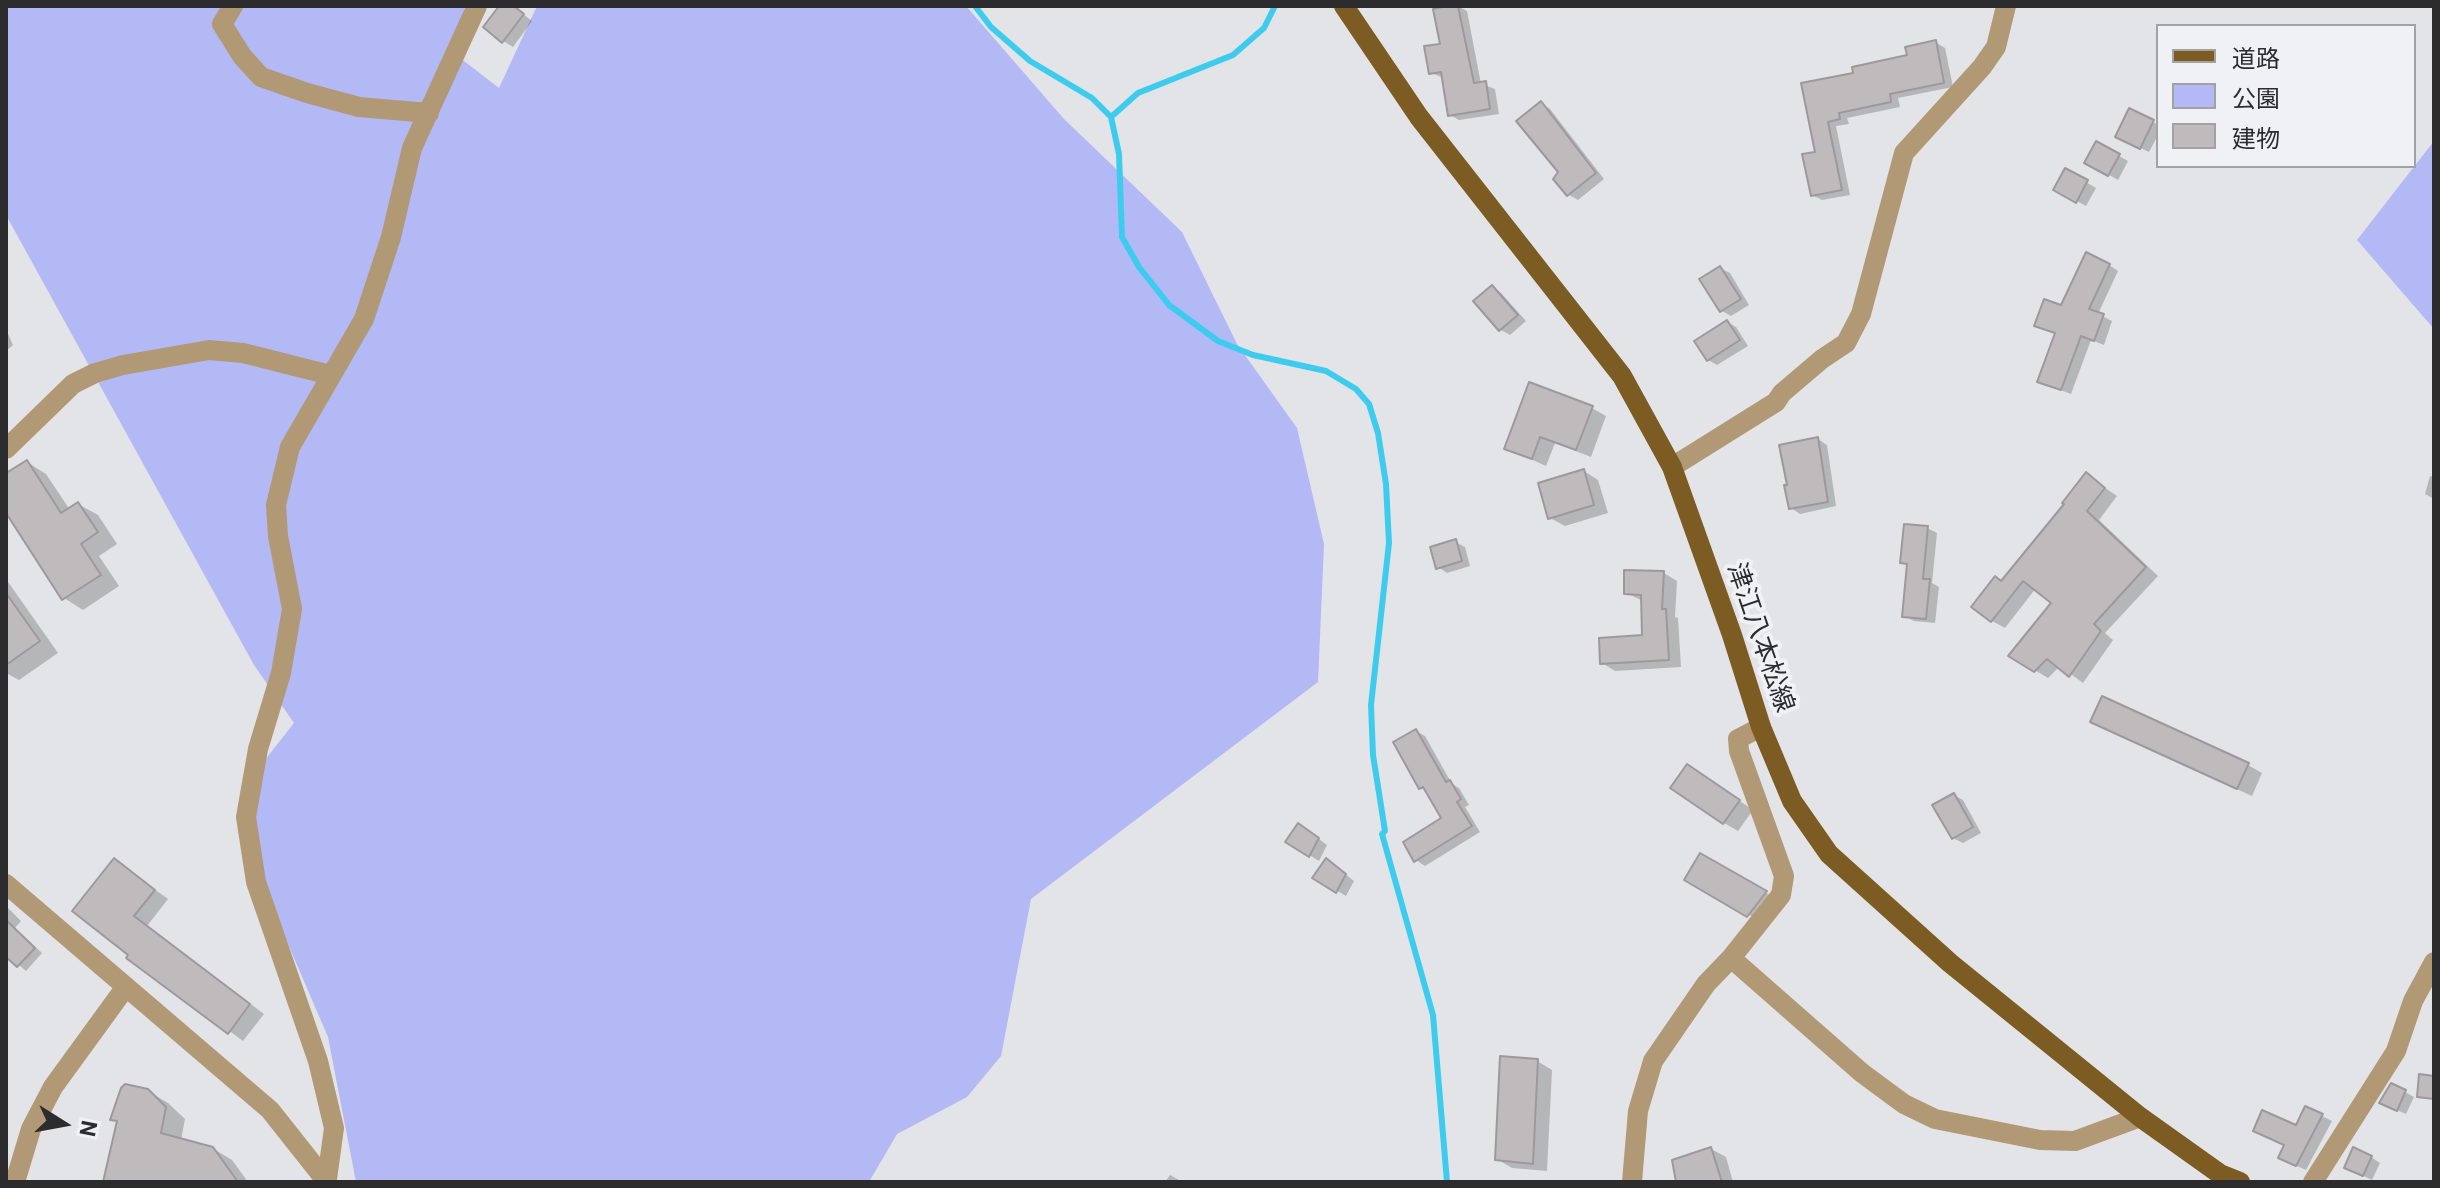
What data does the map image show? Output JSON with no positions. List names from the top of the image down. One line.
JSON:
{"streets":{"main road":["津江八本松線"]},"legend":["道路","公園","建物"],"north":"right"}
